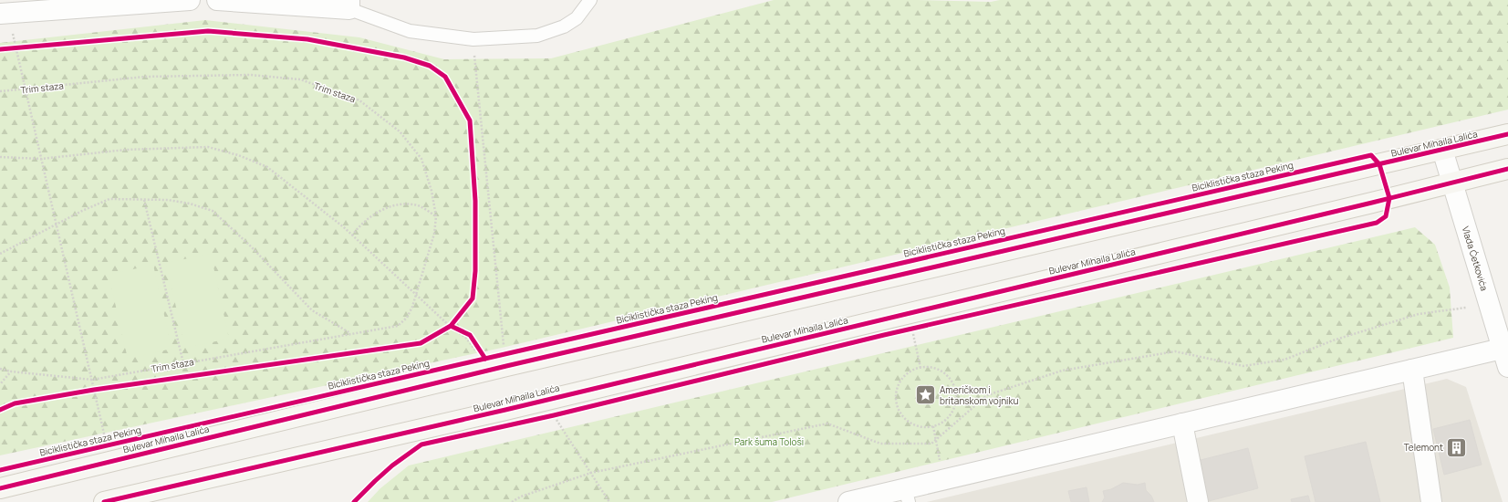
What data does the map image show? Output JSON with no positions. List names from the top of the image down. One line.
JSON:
{"streets":{"main road":["Bulevar Mihaila Lalića"],"street":["Vlada Ćetkovića"],"cycle path":["Trim staza","Biciklistička staza Peking"]},"crossings":[["Bulevar Mihaila Lalića","Vlada Ćetkovića"]],"parks":["Park šuma Tološi"],"places":{"place":["Američkom i britanskom vojniku"],"building":["Telemont"]}}
